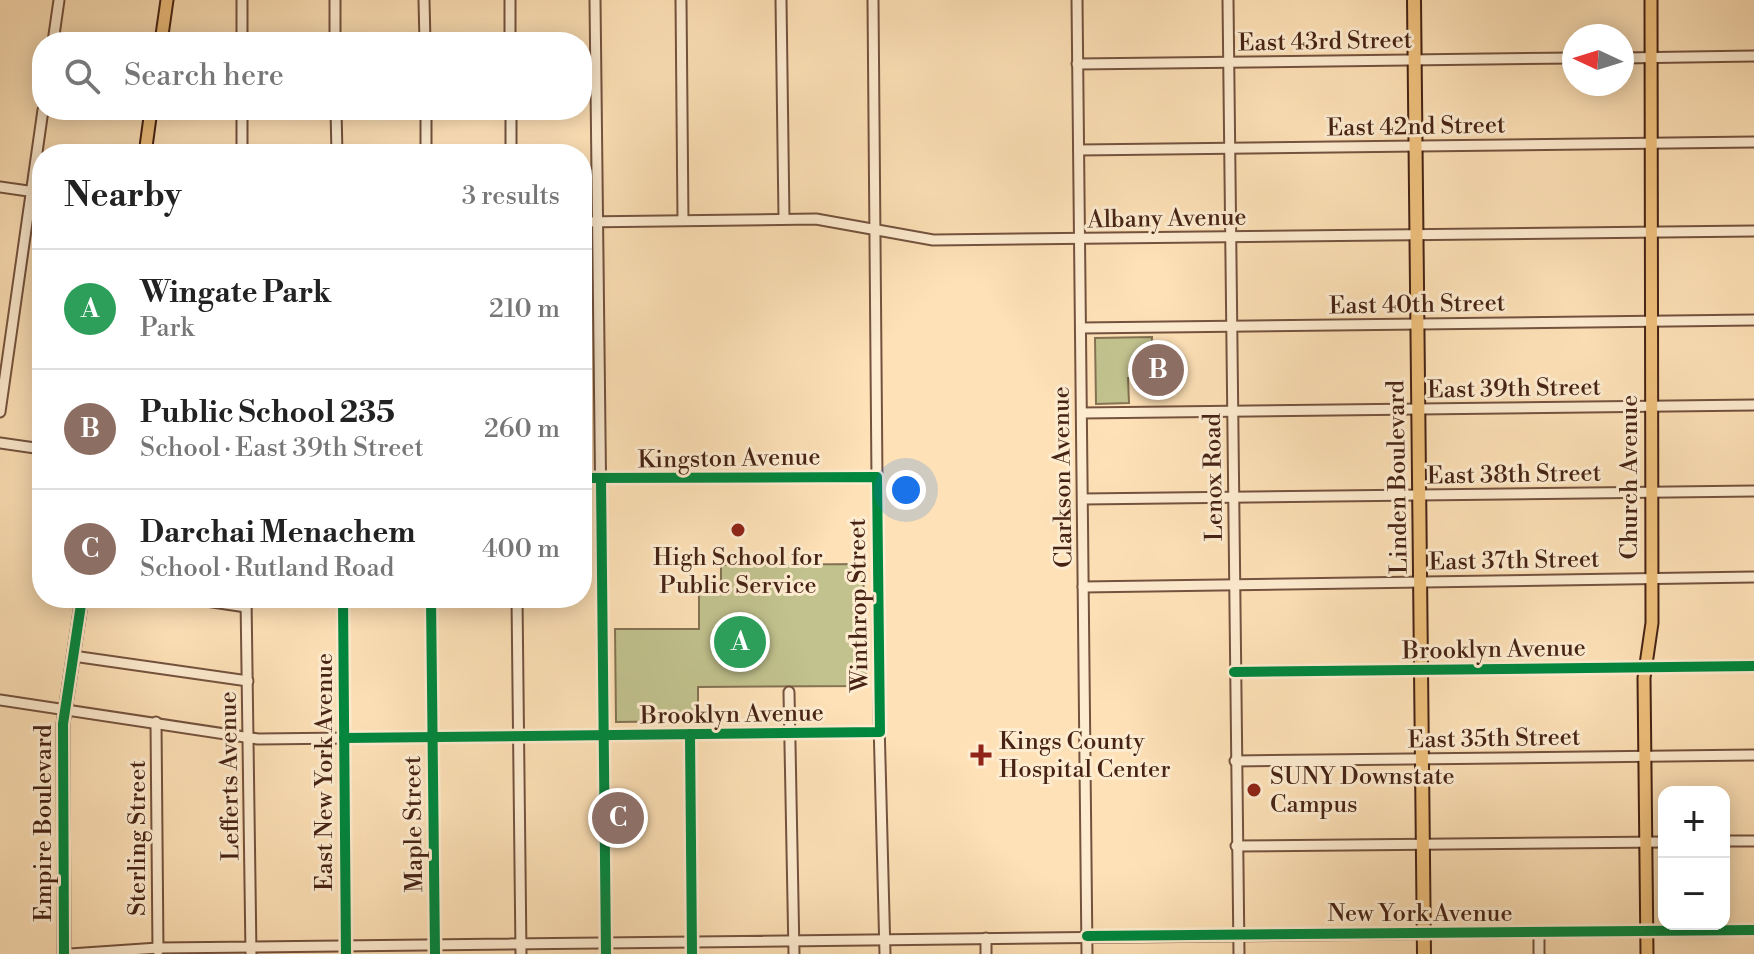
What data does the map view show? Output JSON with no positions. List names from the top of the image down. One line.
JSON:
{"streets":{"highway":["Linden Boulevard"],"main road":["Church Avenue","Empire Boulevard"],"street":["East 43rd Street","East 42nd Street","Albany Avenue","East 40th Street","East 39th Street","Kingston Avenue","East 38th Street","Clarkson Avenue","Lenox Road","East 37th Street","Winthrop Street","Brooklyn Avenue","East 35th Street","East New York Avenue","Lefferts Avenue","Maple Street","Sterling Street","New York Avenue"]},"crossings":[["East 43rd Street","Clarkson Avenue"],["East 43rd Street","Lenox Road"],["East 43rd Street","Linden Boulevard"],["East 42nd Street","Clarkson Avenue"],["East 42nd Street","Lenox Road"],["East 42nd Street","Linden Boulevard"],["East 42nd Street","Church Avenue"],["Albany Avenue","Clarkson Avenue"],["Albany Avenue","Lenox Road"],["Albany Avenue","Linden Boulevard"],["Albany Avenue","Church Avenue"],["Albany Avenue","Winthrop Street"],["East 40th Street","Clarkson Avenue"],["East 40th Street","Lenox Road"],["East 40th Street","Linden Boulevard"],["East 40th Street","Church Avenue"],["East 39th Street","Clarkson Avenue"],["East 39th Street","Lenox Road"],["East 39th Street","Linden Boulevard"],["East 39th Street","Church Avenue"],["Kingston Avenue","Winthrop Street"],["East 38th Street","Clarkson Avenue"],["East 38th Street","Lenox Road"],["East 38th Street","Linden Boulevard"],["East 38th Street","Church Avenue"],["Clarkson Avenue","East 37th Street"],["Clarkson Avenue","New York Avenue"],["Lenox Road","East 37th Street"],["Lenox Road","Brooklyn Avenue"],["Lenox Road","East 35th Street"],["Lenox Road","New York Avenue"],["Linden Boulevard","East 37th Street"],["Linden Boulevard","Brooklyn Avenue"],["Linden Boulevard","East 35th Street"],["Linden Boulevard","New York Avenue"],["Church Avenue","East 37th Street"],["Church Avenue","Brooklyn Avenue"],["Church Avenue","East 35th Street"],["Church Avenue","New York Avenue"],["Winthrop Street","Brooklyn Avenue"],["Winthrop Street","New York Avenue"],["Brooklyn Avenue","East New York Avenue"],["Brooklyn Avenue","Lefferts Avenue"],["Brooklyn Avenue","Empire Boulevard"],["Brooklyn Avenue","Maple Street"],["Brooklyn Avenue","Sterling Street"],["East New York Avenue","New York Avenue"],["Lefferts Avenue","New York Avenue"],["Maple Street","New York Avenue"],["Sterling Street","New York Avenue"]],"places":{"other":["High School for Public Service","SUNY Downstate Campus"],"health":["Kings County Hospital Center"]},"north":"left","page":{"search":"Search here","heading":["Nearby","3 results"],"list":[{"mark":"A","name":"Wingate Park","note":"Park","value":"210 m"},{"mark":"B","name":"Public School 235","note":"School · East 39th Street","value":"260 m"},{"mark":"C","name":"Darchai Menachem","note":"School · Rutland Road","value":"400 m"}],"pins":["B","A","C"],"map_buttons":["+","−"]}}
